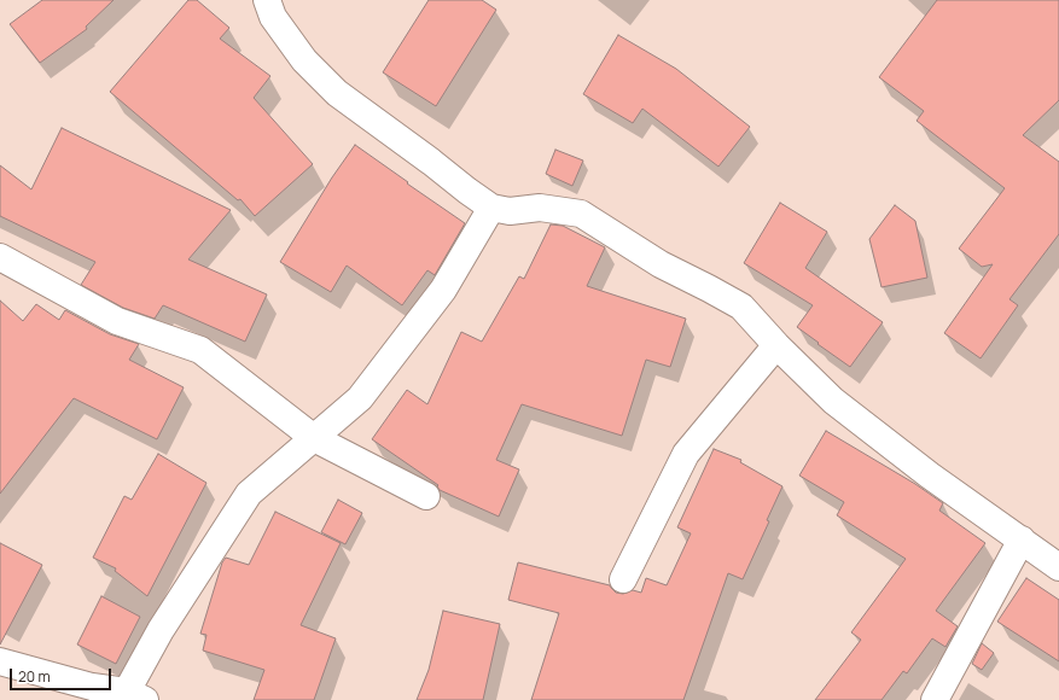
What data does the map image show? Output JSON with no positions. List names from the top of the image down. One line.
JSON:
{"scale_bar":"20 m"}
